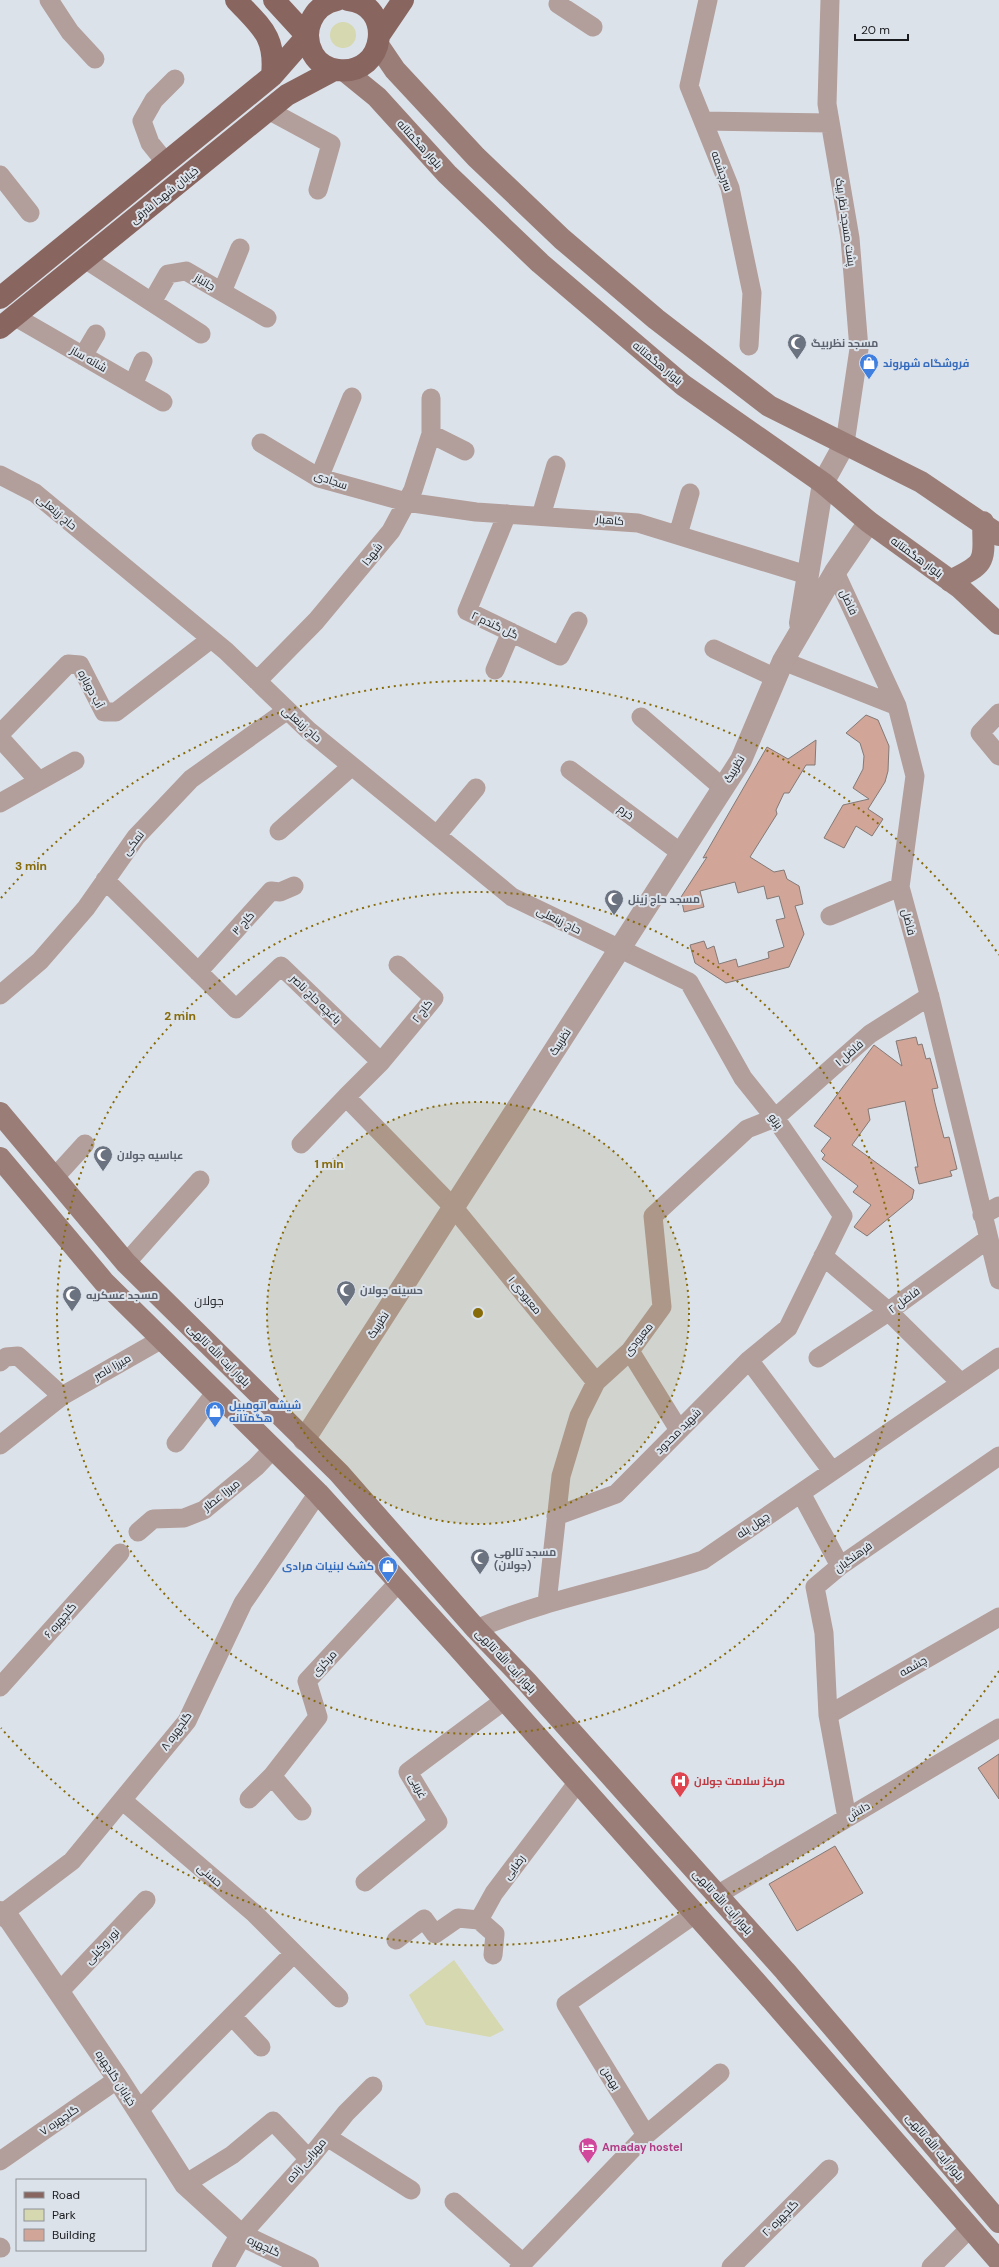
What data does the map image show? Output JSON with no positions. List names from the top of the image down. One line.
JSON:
{"streets":{"main road":["بلوار هگمتانه","خیابان شهدا شرقی","بلوار آیت الله تالهی"],"street":["سرچشمه","پشت مسجد نظر بیک","جانباز","شانه ساز","سجادی","حاج زینعلی","کاهبار","شهدا","فاضل","گل گندم ۲","آب دوباره","نظربیگ","خرم","نمکی","کاج ۳","باغچه حاج ناصر","کاج ۲","فاضل ۱","پرتو","معبودی ۱","فاضل ۲","معبودی","میرزا ناصر","شهید محدود","میرزا عطار","چهل پله","فرهنگیان","گلچهره ۶","مرکزی","چشمه","گلچهره ۸","غریبی","دانش","رضایی","حسنی","نور وکیلی","خیابان گلچهره","بهمن","گلچهره ۷","مهرابی زاده","گلچهره ۲۰","گلچهره"]},"crossings":[["بلوار هگمتانه","خیابان شهدا شرقی"],["بلوار هگمتانه","نظربیگ"],["خیابان شهدا شرقی","شانه ساز"],["پشت مسجد نظر بیک","نظربیگ"],["سجادی","کاهبار"],["سجادی","شهدا"],["حاج زینعلی","شهدا"],["حاج زینعلی","آب دوباره"],["حاج زینعلی","نظربیگ"],["حاج زینعلی","نمکی"],["حاج زینعلی","پرتو"],["کاهبار","شهدا"],["کاهبار","گل گندم ۲"],["کاهبار","نظربیگ"],["فاضل","نظربیگ"],["فاضل","فاضل ۱"],["فاضل","فاضل ۲"],["نظربیگ","خرم"],["نظربیگ","پرتو"],["نظربیگ","معبودی ۱"],["نظربیگ","بلوار آیت الله تالهی"],["نمکی","باغچه حاج ناصر"],["کاج ۳","باغچه حاج ناصر"],["باغچه حاج ناصر","کاج ۲"],["فاضل ۱","پرتو"],["فاضل ۱","معبودی"],["پرتو","معبودی"],["پرتو","شهید محدود"],["معبودی ۱","معبودی"],["معبودی","شهید محدود"],["معبودی","چهل پله"],["بلوار آیت الله تالهی","چهل پله"],["بلوار آیت الله تالهی","دانش"],["فرهنگیان","چشمه"],["گلچهره ۸","حسنی"],["گلچهره ۸","خیابان گلچهره"],["نور وکیلی","خیابان گلچهره"],["خیابان گلچهره","گلچهره ۷"],["خیابان گلچهره","مهرابی زاده"],["خیابان گلچهره","گلچهره"],["مهرابی زاده","گلچهره"]],"districts":["جولان"],"places":{"mosque":["مسجد نظربیگ","مسجد حاج زینل","عباسیه جولان","حسینه جولان","مسجد عسکریه","مسجد تالهی (جولان)"],"shop":["فروشگاه شهروند","شیشه اتومبیل هگمتانه","کشک لبنیات مرادی"],"hospital":["مرکز سلامت جولان"],"hotel":["Amaday hostel"]},"legend":["Road","Park","Building"],"scale_bar":"20 m","rings":["3 min","2 min","1 min"]}
